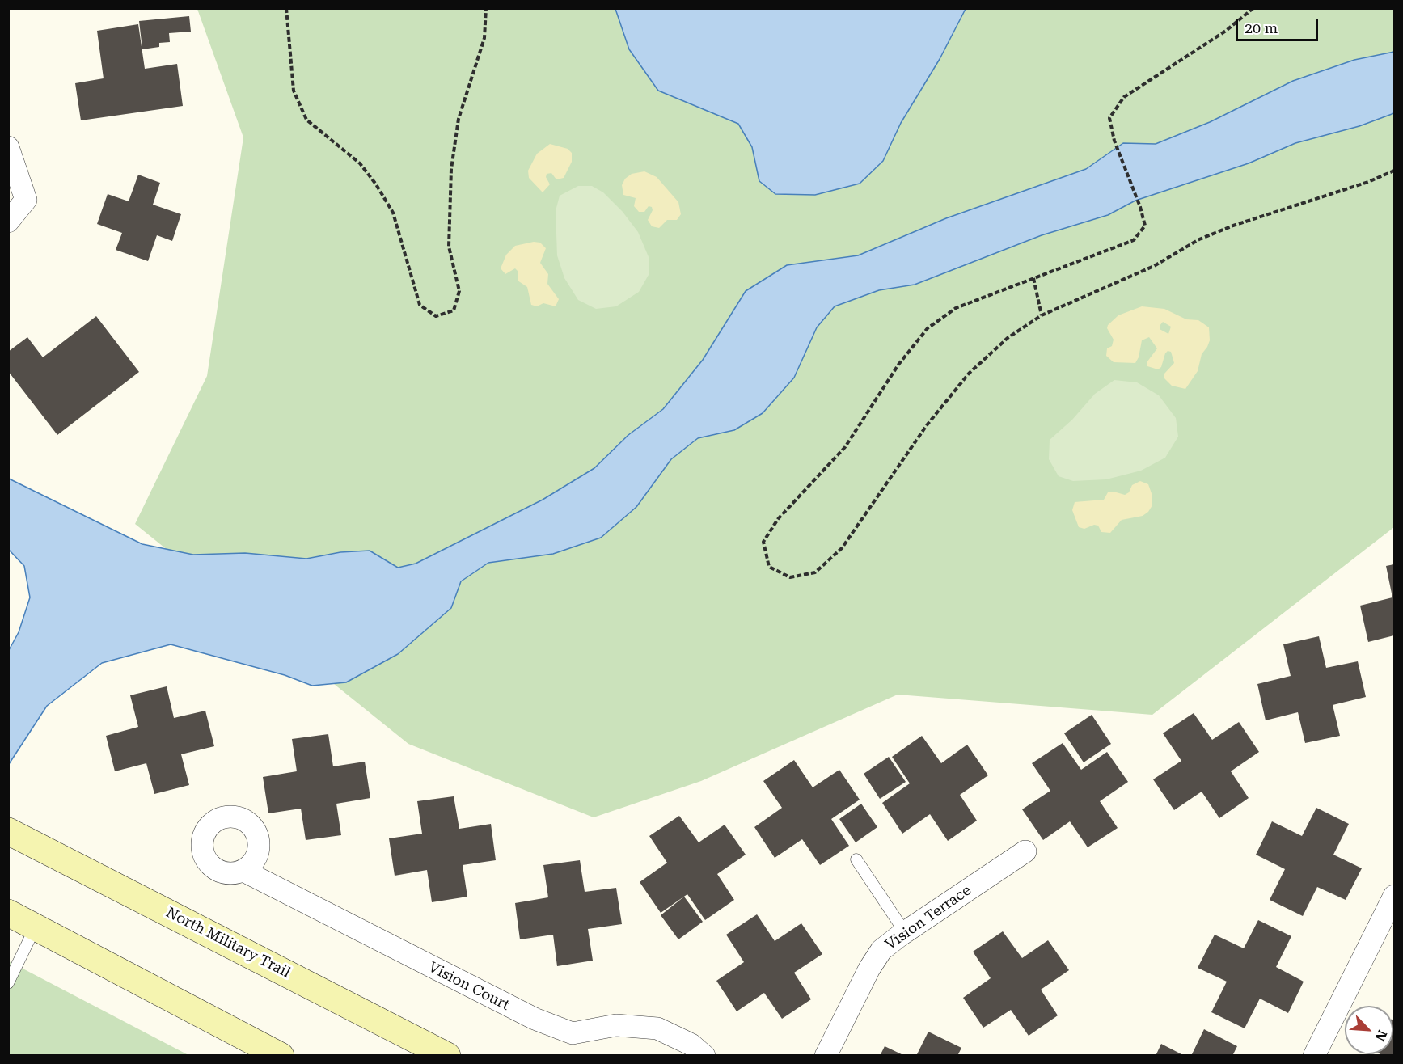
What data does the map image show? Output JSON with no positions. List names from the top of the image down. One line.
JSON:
{"streets":{"main road":["North Military Trail"],"street":["Vision Terrace","Vision Court"]},"scale_bar":"20 m","north":"bottom right"}
